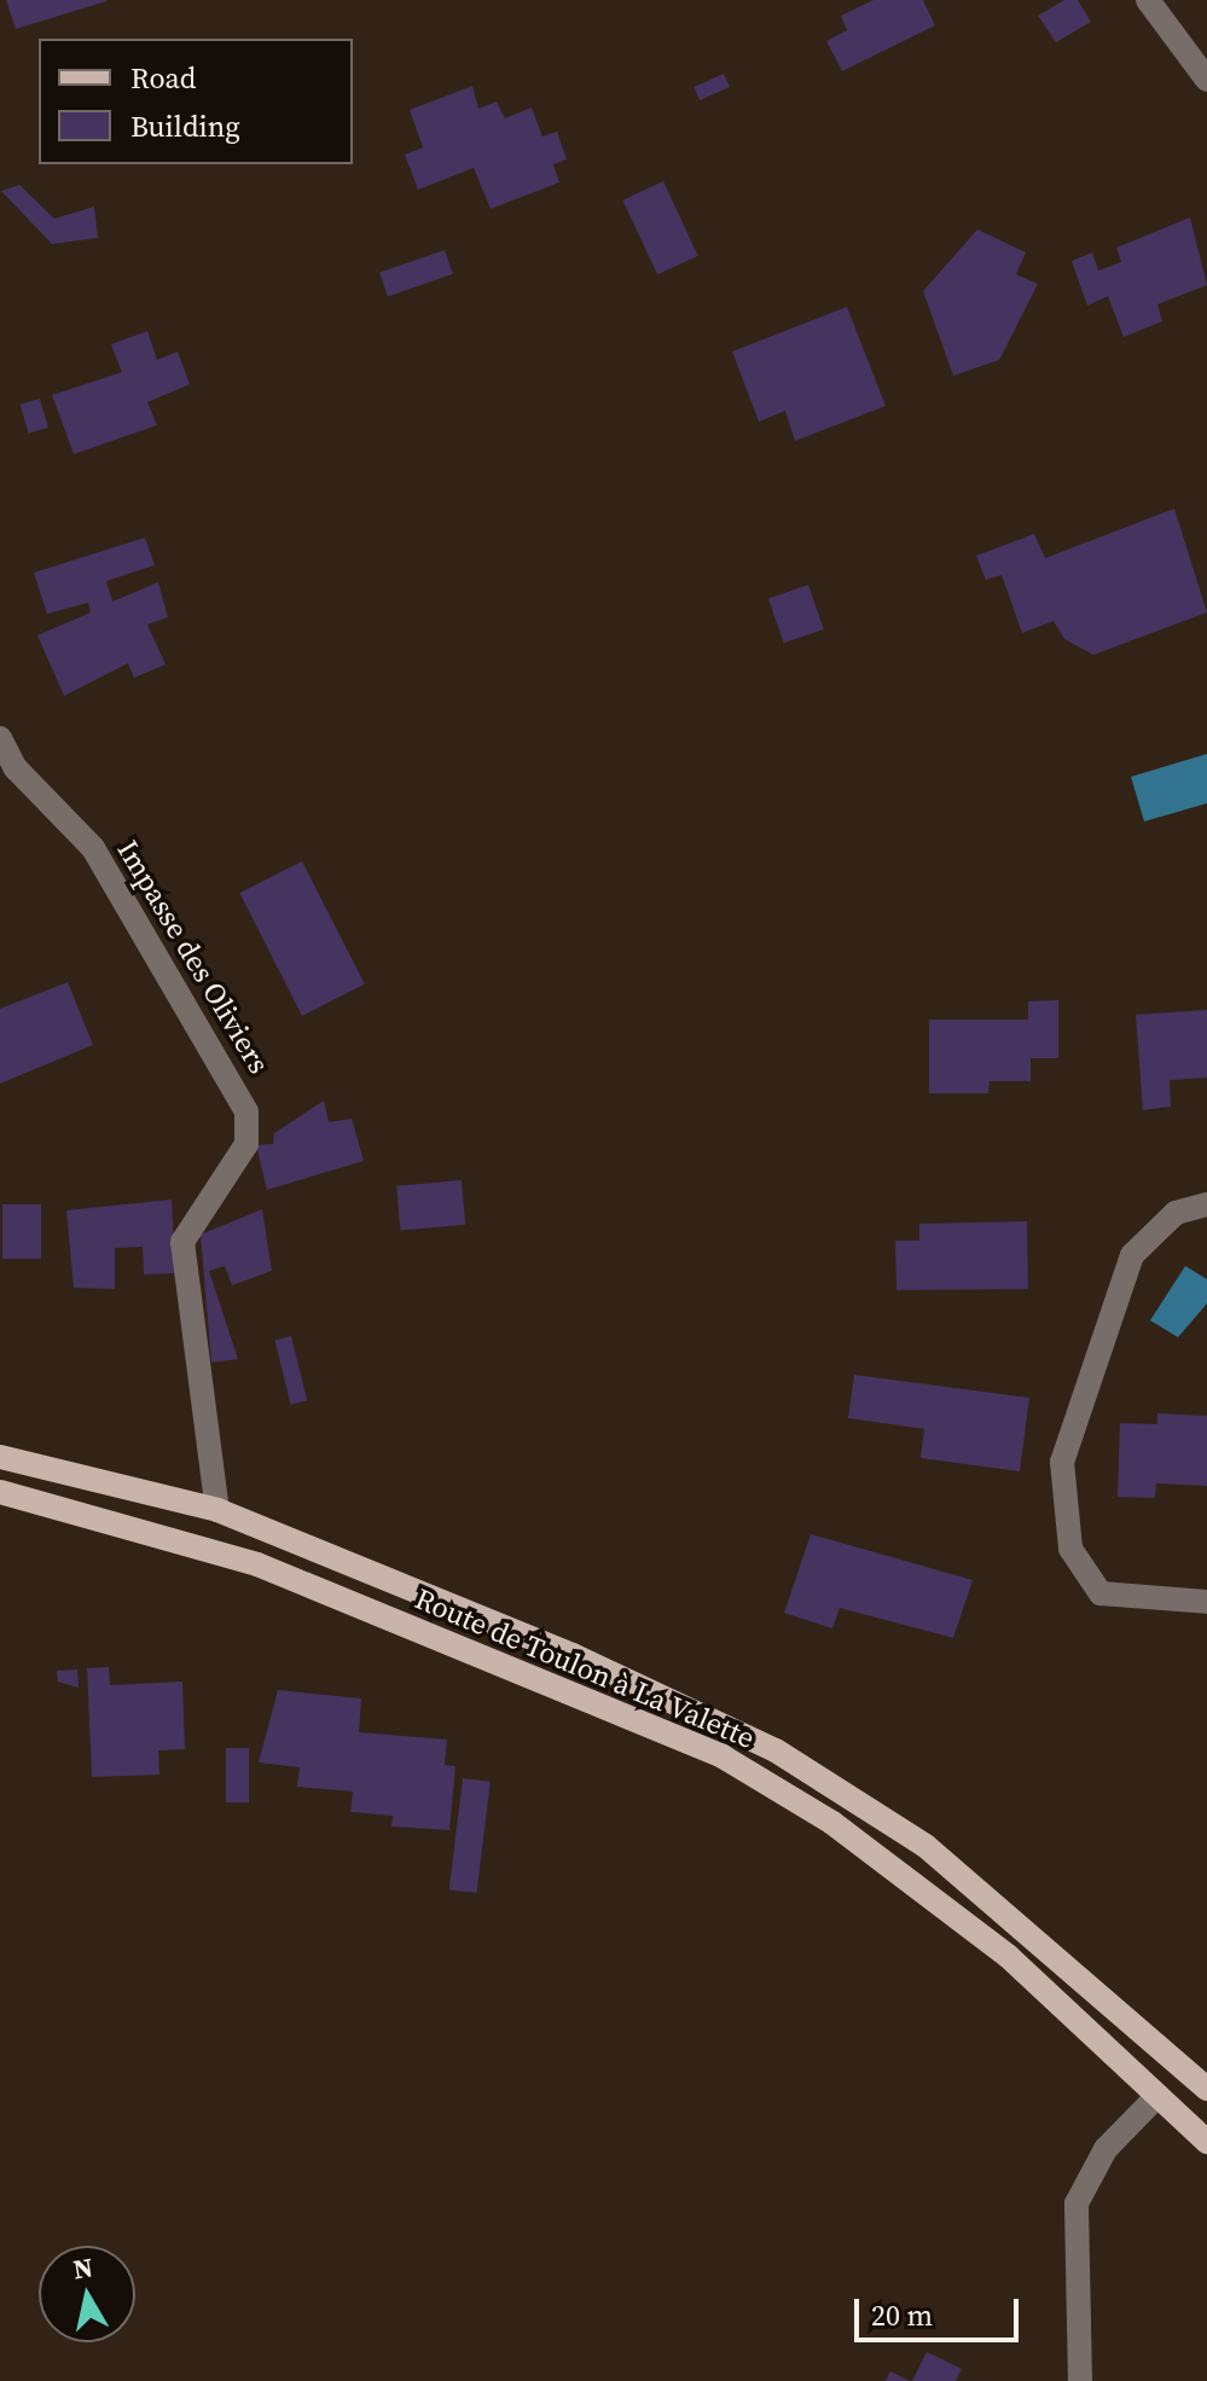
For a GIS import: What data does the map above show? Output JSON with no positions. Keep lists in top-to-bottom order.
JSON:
{
  "streets": {
    "main road": ["Route de Toulon à La Valette"],
    "street": ["Impasse des Oliviers"]
  },
  "crossings": [
    ["Impasse des Oliviers", "Route de Toulon à La Valette"]
  ],
  "legend": ["Road", "Building"],
  "scale_bar": "20 m",
  "north": "top"
}
